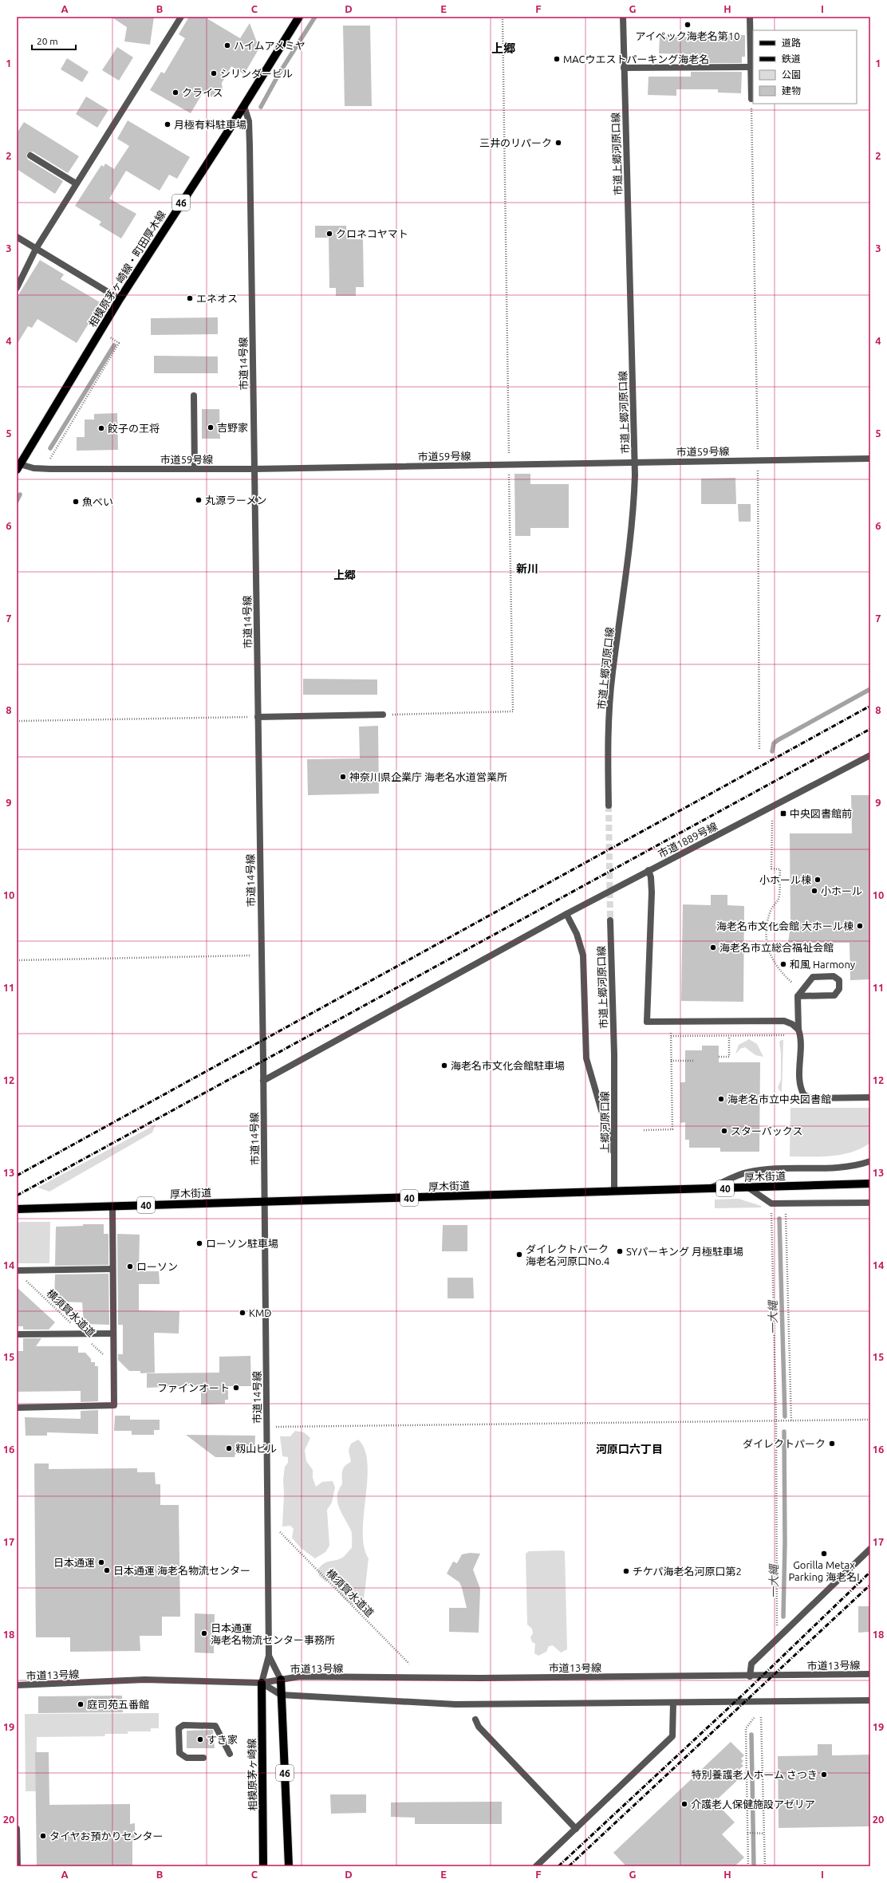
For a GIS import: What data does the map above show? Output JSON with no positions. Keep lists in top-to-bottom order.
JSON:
{
  "streets": {
    "main road": [
      "46",
      "相模原茅ヶ崎線・町田厚木線",
      "厚木街道",
      "40",
      "相模原茅ヶ崎線"
    ],
    "street": [
      "市道上郷河原口線",
      "市道14号線",
      "市道59号線",
      "市道1889号線",
      "上郷河原口線",
      "市道13号線"
    ],
    "path": ["横須賀水道道"]
  },
  "crossings": [
    ["市道上郷河原口線", "市道59号線"],
    ["市道上郷河原口線", "上郷河原口線"],
    ["46", "市道13号線"],
    ["相模原茅ヶ崎線・町田厚木線", "市道14号線"],
    ["相模原茅ヶ崎線・町田厚木線", "市道59号線"],
    ["市道14号線", "市道59号線"],
    ["市道14号線", "市道1889号線"],
    ["市道14号線", "厚木街道"],
    ["上郷河原口線", "厚木街道"],
    ["市道13号線", "相模原茅ヶ崎線"]
  ],
  "districts": [
    "上郷",
    "新川",
    "上郷",
    "河原口六丁目"
  ],
  "water": ["一大縄"],
  "places": {
    "other": [
      "アイペック海老名第10",
      "ハイムアメミヤ",
      "MACウエストパーキング海老名",
      "シリンダービル",
      "クライス",
      "月極有料駐車場",
      "三井のリパーク",
      "クロネコヤマト",
      "エネオス",
      "吉野家",
      "餃子の王将",
      "丸源ラーメン",
      "魚べい",
      "神奈川県企業庁 海老名水道営業所",
      "小ホール棟",
      "小ホール",
      "海老名市文化会館 大ホール棟",
      "海老名市立総合福祉会館",
      "和風 Harmony",
      "海老名市文化会館駐車場",
      "海老名市立中央図書館",
      "スターバックス",
      "ローソン駐車場",
      "SYパーキング 月極駐車場",
      "ダイレクトパーク 海老名河原口No.4",
      "ローソン",
      "KMD",
      "ファインオート",
      "ダイレクトパーク",
      "籾山ビル",
      "Gorilla Metax Parking 海老名I",
      "日本通運",
      "日本通運 海老名物流センター",
      "チケパ海老名河原口第2",
      "日本通運 海老名物流センター事務所",
      "庭司苑五番館",
      "すき家",
      "特別養護老人ホーム さつき",
      "介護老人保健施設アゼリア",
      "タイヤお預かりセンター"
    ],
    "transit": ["中央図書館前"]
  },
  "legend": [
    "道路",
    "鉄道",
    "公園",
    "建物"
  ],
  "scale_bar": "20 m",
  "grid": {
    "columns": [
      "A",
      "B",
      "C",
      "D",
      "E",
      "F",
      "G",
      "H",
      "I"
    ],
    "rows": [
      "1",
      "2",
      "3",
      "4",
      "5",
      "6",
      "7",
      "8",
      "9",
      "10",
      "11",
      "12",
      "13",
      "14",
      "15",
      "16",
      "17",
      "18",
      "19",
      "20"
    ]
  }
}
